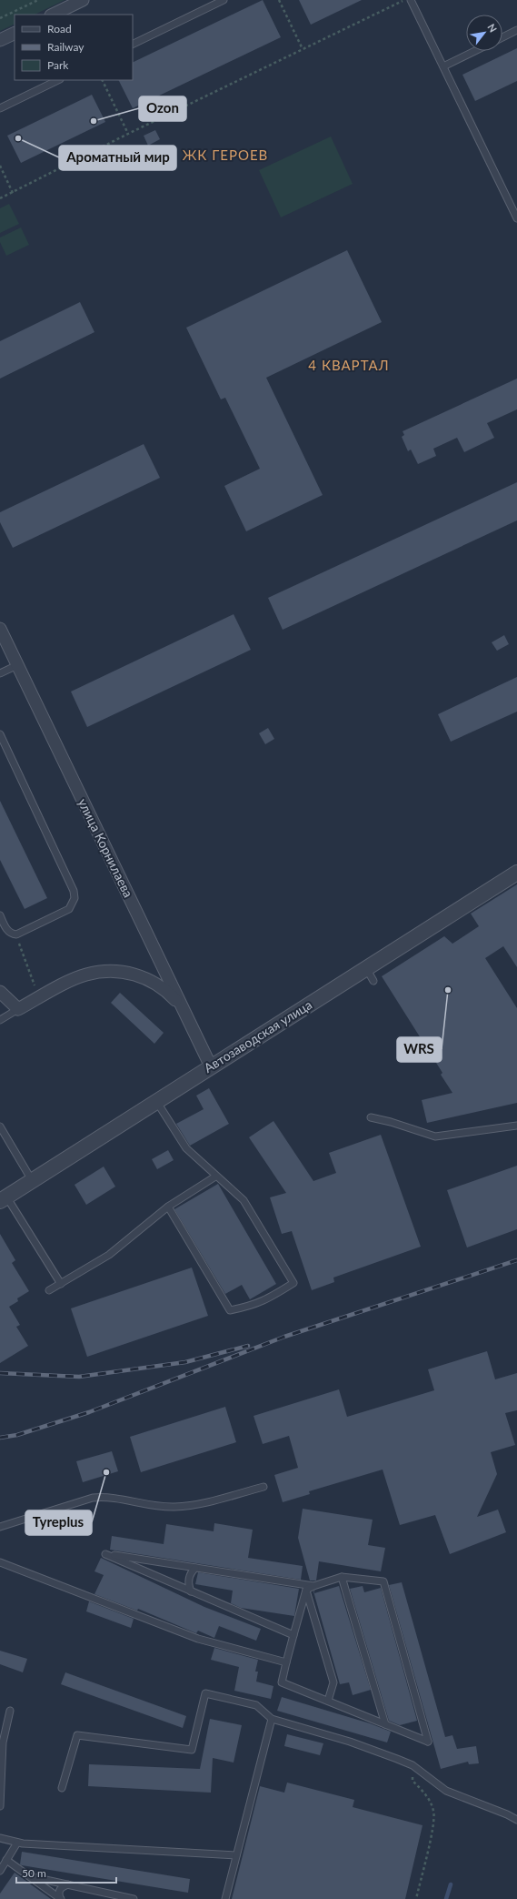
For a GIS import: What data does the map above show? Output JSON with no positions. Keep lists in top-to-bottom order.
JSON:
{
  "streets": {
    "street": ["улица Корнилаева", "Автозаводская улица"]
  },
  "crossings": [
    ["улица Корнилаева", "Автозаводская улица"]
  ],
  "districts": ["ЖК ГЕРОЕВ", "4 КВАРТАЛ"],
  "places": [
    "Ozon",
    "Ароматный мир",
    "WRS",
    "Tyreplus"
  ],
  "legend": ["Road", "Railway", "Park"],
  "scale_bar": "50 m",
  "north": "top right"
}
